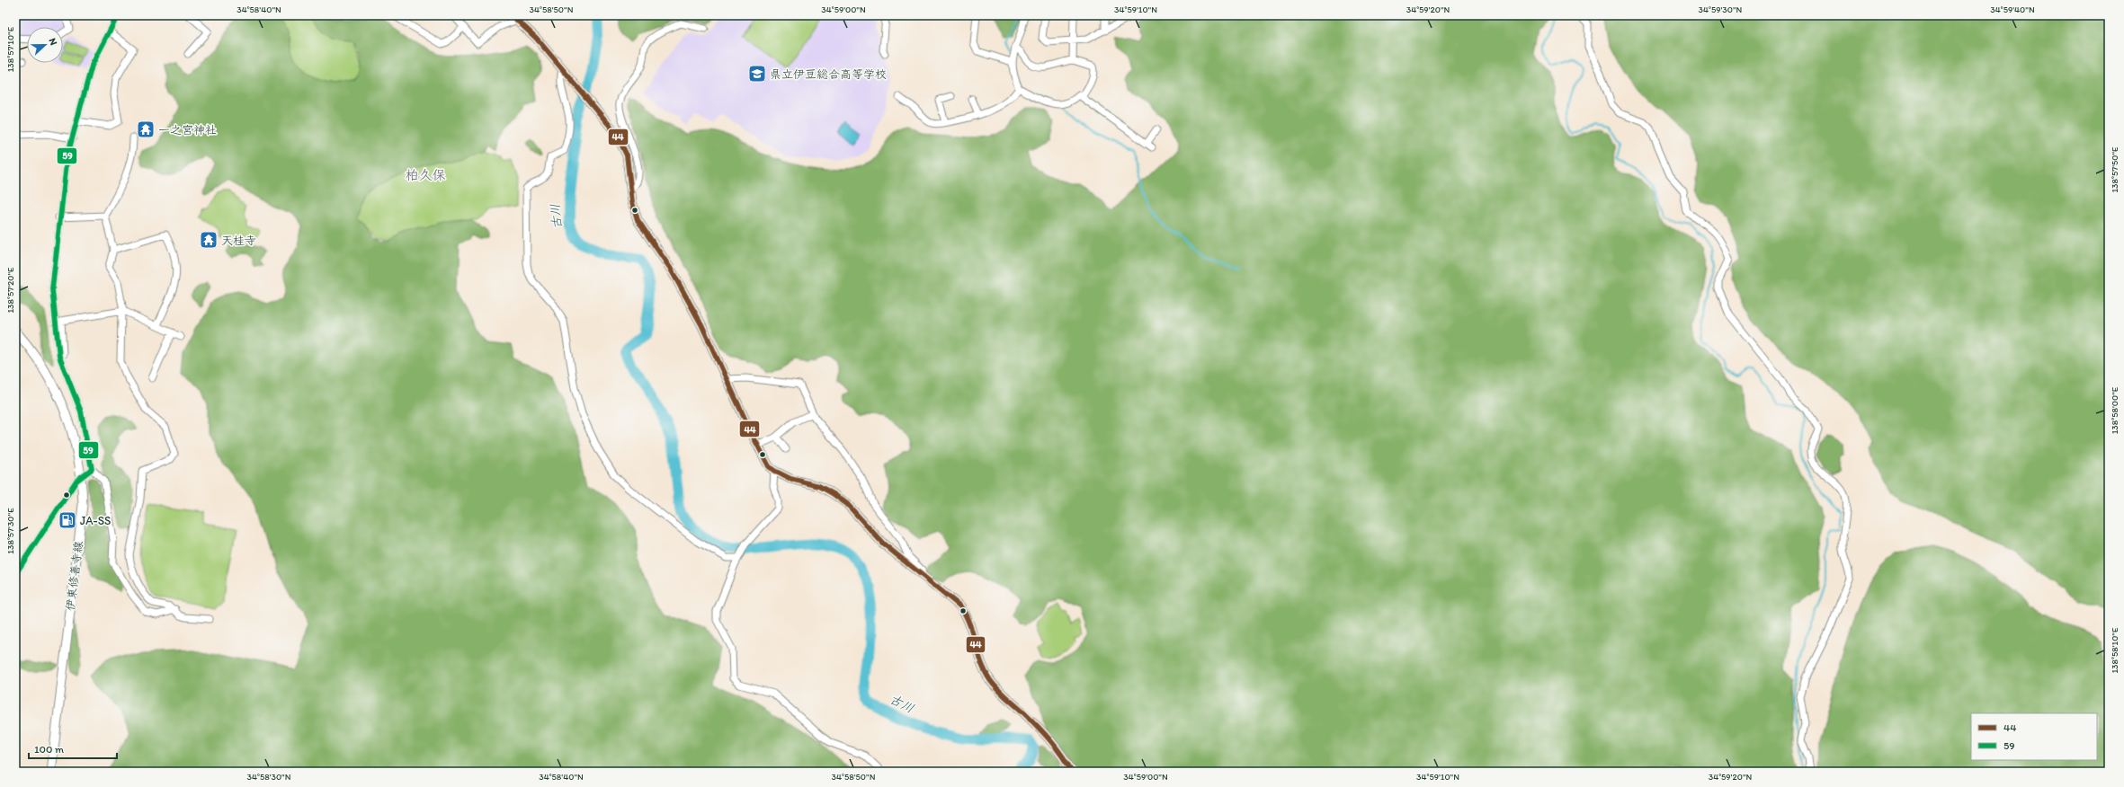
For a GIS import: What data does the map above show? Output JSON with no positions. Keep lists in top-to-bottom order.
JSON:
{
  "streets": {
    "main road": ["伊東修善寺線"]
  },
  "districts": ["柏久保"],
  "water": ["古川"],
  "places": {
    "school or university": ["県立伊豆総合高等学校"],
    "temple": ["一之宮神社", "天桂寺"],
    "fuel station": ["JA-SS"]
  },
  "lines": ["transit line 44", "transit line 59"],
  "legend": ["44", "59"],
  "scale_bar": "100 m",
  "north": "right",
  "coordinates": [
    "34°58'40\"N",
    "34°58'50\"N",
    "34°59'00\"N",
    "34°59'10\"N",
    "34°59'20\"N",
    "34°59'30\"N",
    "34°59'40\"N",
    "138°57'10\"E",
    "138°57'50\"E",
    "138°57'20\"E",
    "138°58'00\"E",
    "138°57'30\"E",
    "138°58'10\"E",
    "34°58'30\"N"
  ]
}
